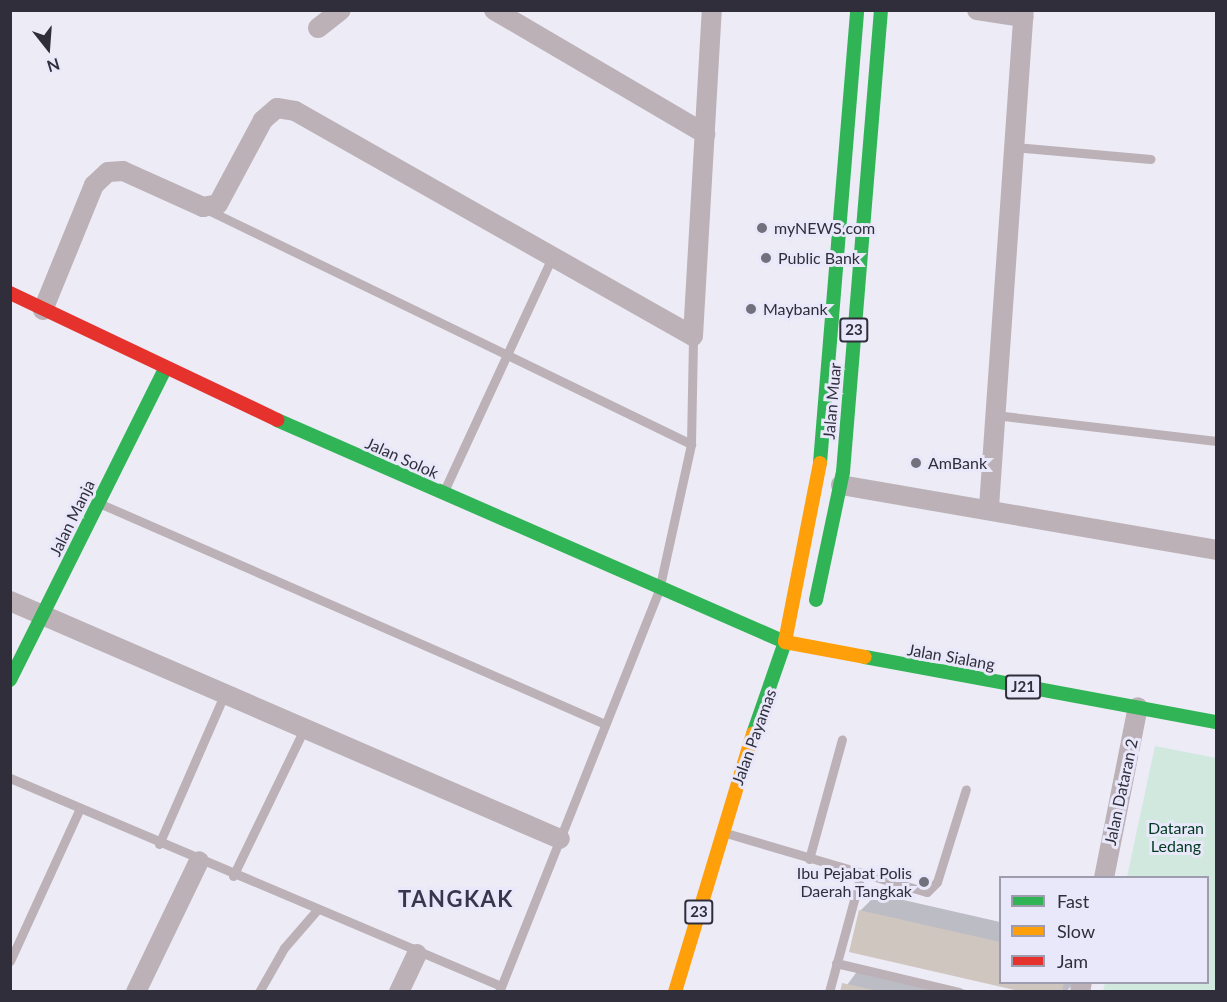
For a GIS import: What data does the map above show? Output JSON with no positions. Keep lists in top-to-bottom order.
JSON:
{
  "streets": {
    "main road": [
      "23",
      "Jalan Muar",
      "Jalan Solok",
      "Jalan Manja",
      "Jalan Sialang",
      "J21",
      "Jalan Payamas"
    ],
    "street": ["Jalan Dataran 2"]
  },
  "crossings": [
    ["Jalan Muar", "Jalan Solok"],
    ["Jalan Muar", "Jalan Sialang"],
    ["Jalan Muar", "Jalan Payamas"],
    ["Jalan Solok", "Jalan Manja"],
    ["Jalan Solok", "Jalan Sialang"],
    ["Jalan Solok", "Jalan Payamas"],
    ["Jalan Sialang", "Jalan Payamas"],
    ["Jalan Sialang", "Jalan Dataran 2"]
  ],
  "districts": ["TANGKAK"],
  "parks": ["Dataran Ledang"],
  "places": [
    "myNEWS.com",
    "Public Bank",
    "Maybank",
    "AmBank",
    "Ibu Pejabat Polis Daerah Tangkak"
  ],
  "legend": ["Fast", "Slow", "Jam"],
  "north": "bottom"
}
